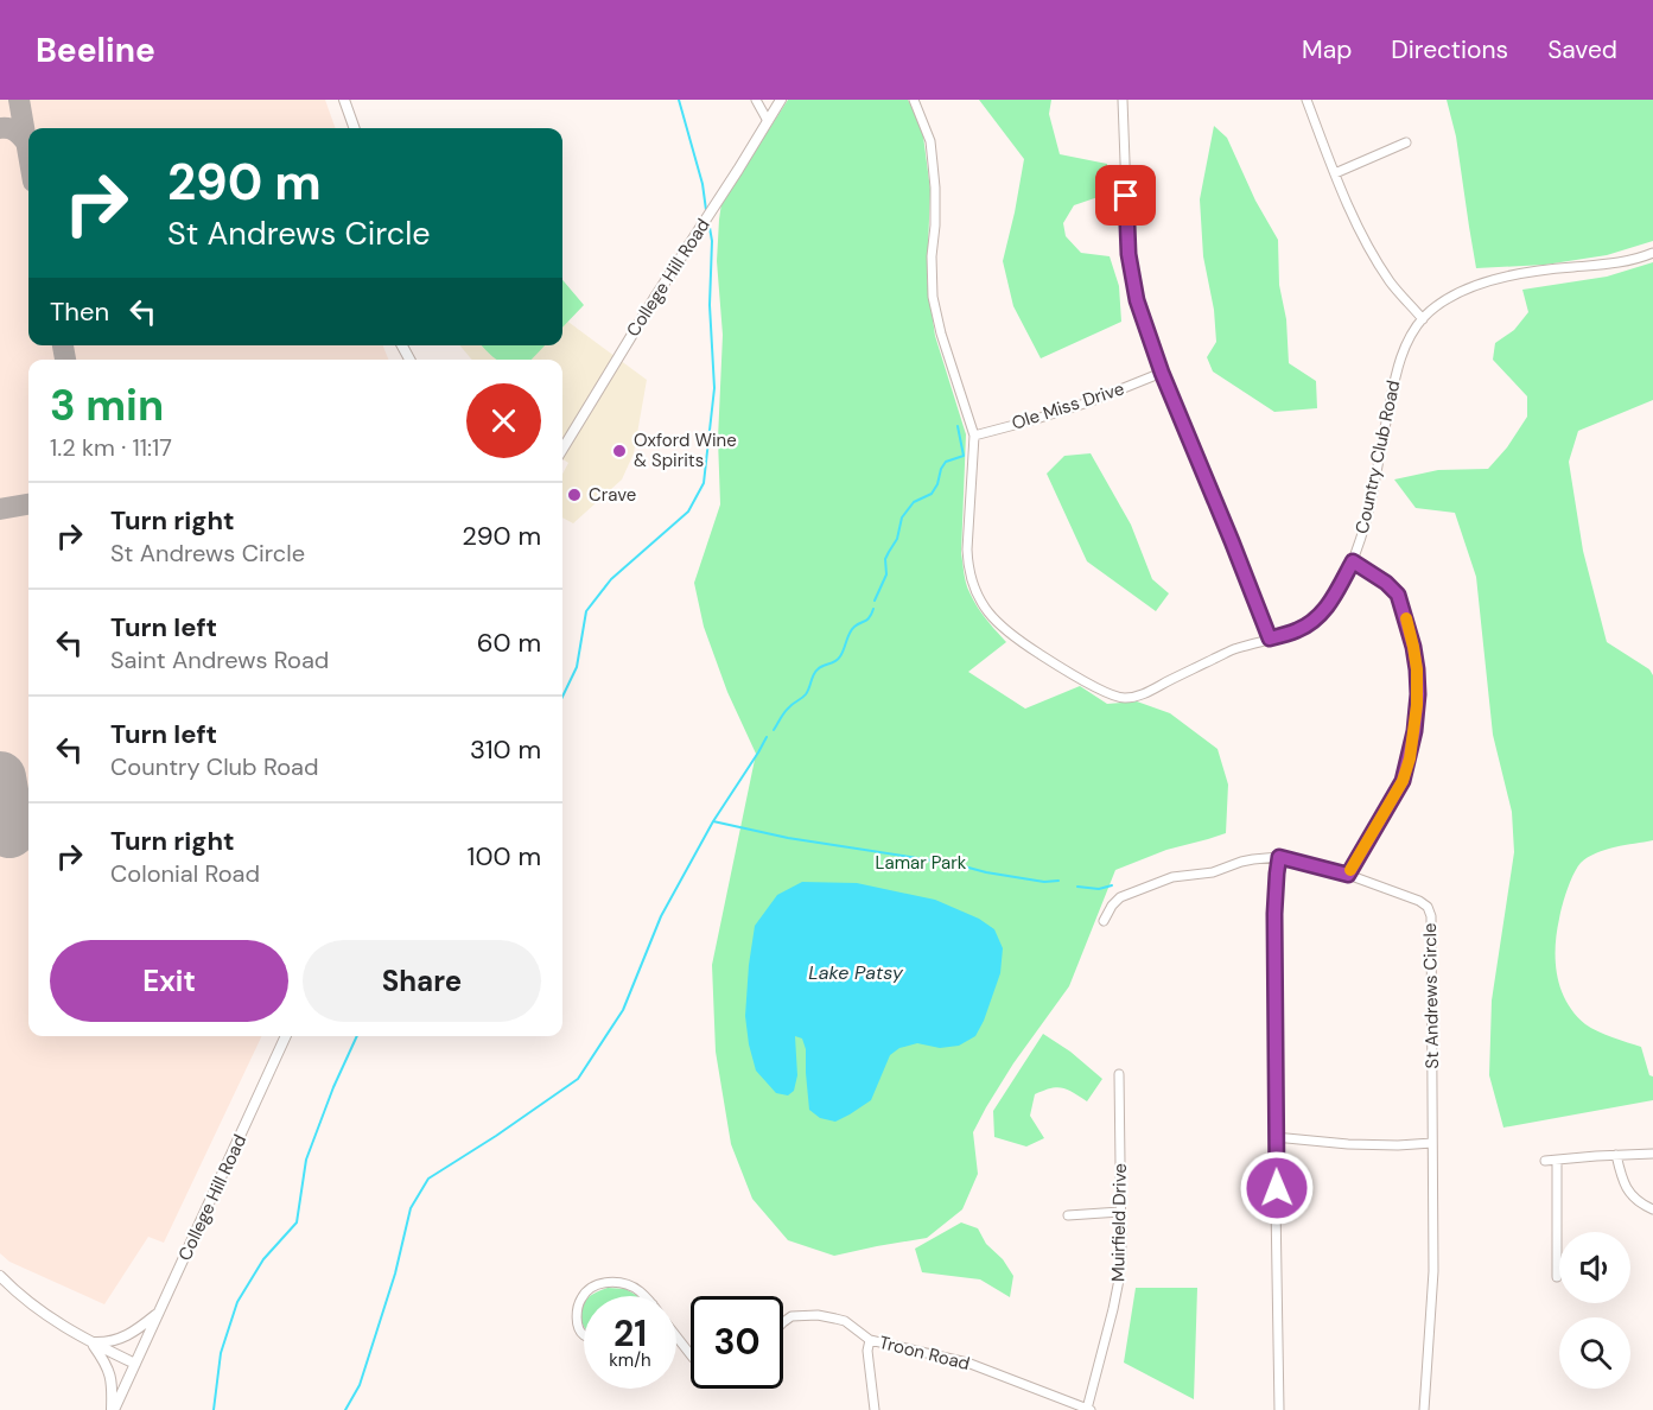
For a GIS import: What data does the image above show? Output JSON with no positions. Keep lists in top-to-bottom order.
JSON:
{
  "streets": {
    "street": [
      "College Hill Road",
      "Ole Miss Drive",
      "Country Club Road",
      "St Andrews Circle",
      "Muirfield Drive",
      "Troon Road"
    ]
  },
  "crossings": [
    ["Ole Miss Drive", "Country Club Road"],
    ["Muirfield Drive", "Troon Road"]
  ],
  "water": ["Lake Patsy"],
  "parks": ["Lamar Park"],
  "places": ["Oxford Wine & Spirits", "Crave"],
  "page": {
    "header": "Beeline",
    "nav": ["Map", "Directions", "Saved"],
    "turn": ["290 m", "St Andrews Circle"],
    "then": "Then",
    "heading": ["3 min", "1.2 km · 11:17"],
    "list": [
      {
        "name": "Turn right",
        "note": "St Andrews Circle",
        "value": "290 m"
      },
      {
        "name": "Turn left",
        "note": "Saint Andrews Road",
        "value": "60 m"
      },
      {
        "name": "Turn left",
        "note": "Country Club Road",
        "value": "310 m"
      },
      {
        "name": "Turn right",
        "note": "Colonial Road",
        "value": "100 m"
      }
    ],
    "buttons": ["Exit", "Share"],
    "speed": "21 km/h",
    "limit": "30"
  }
}
